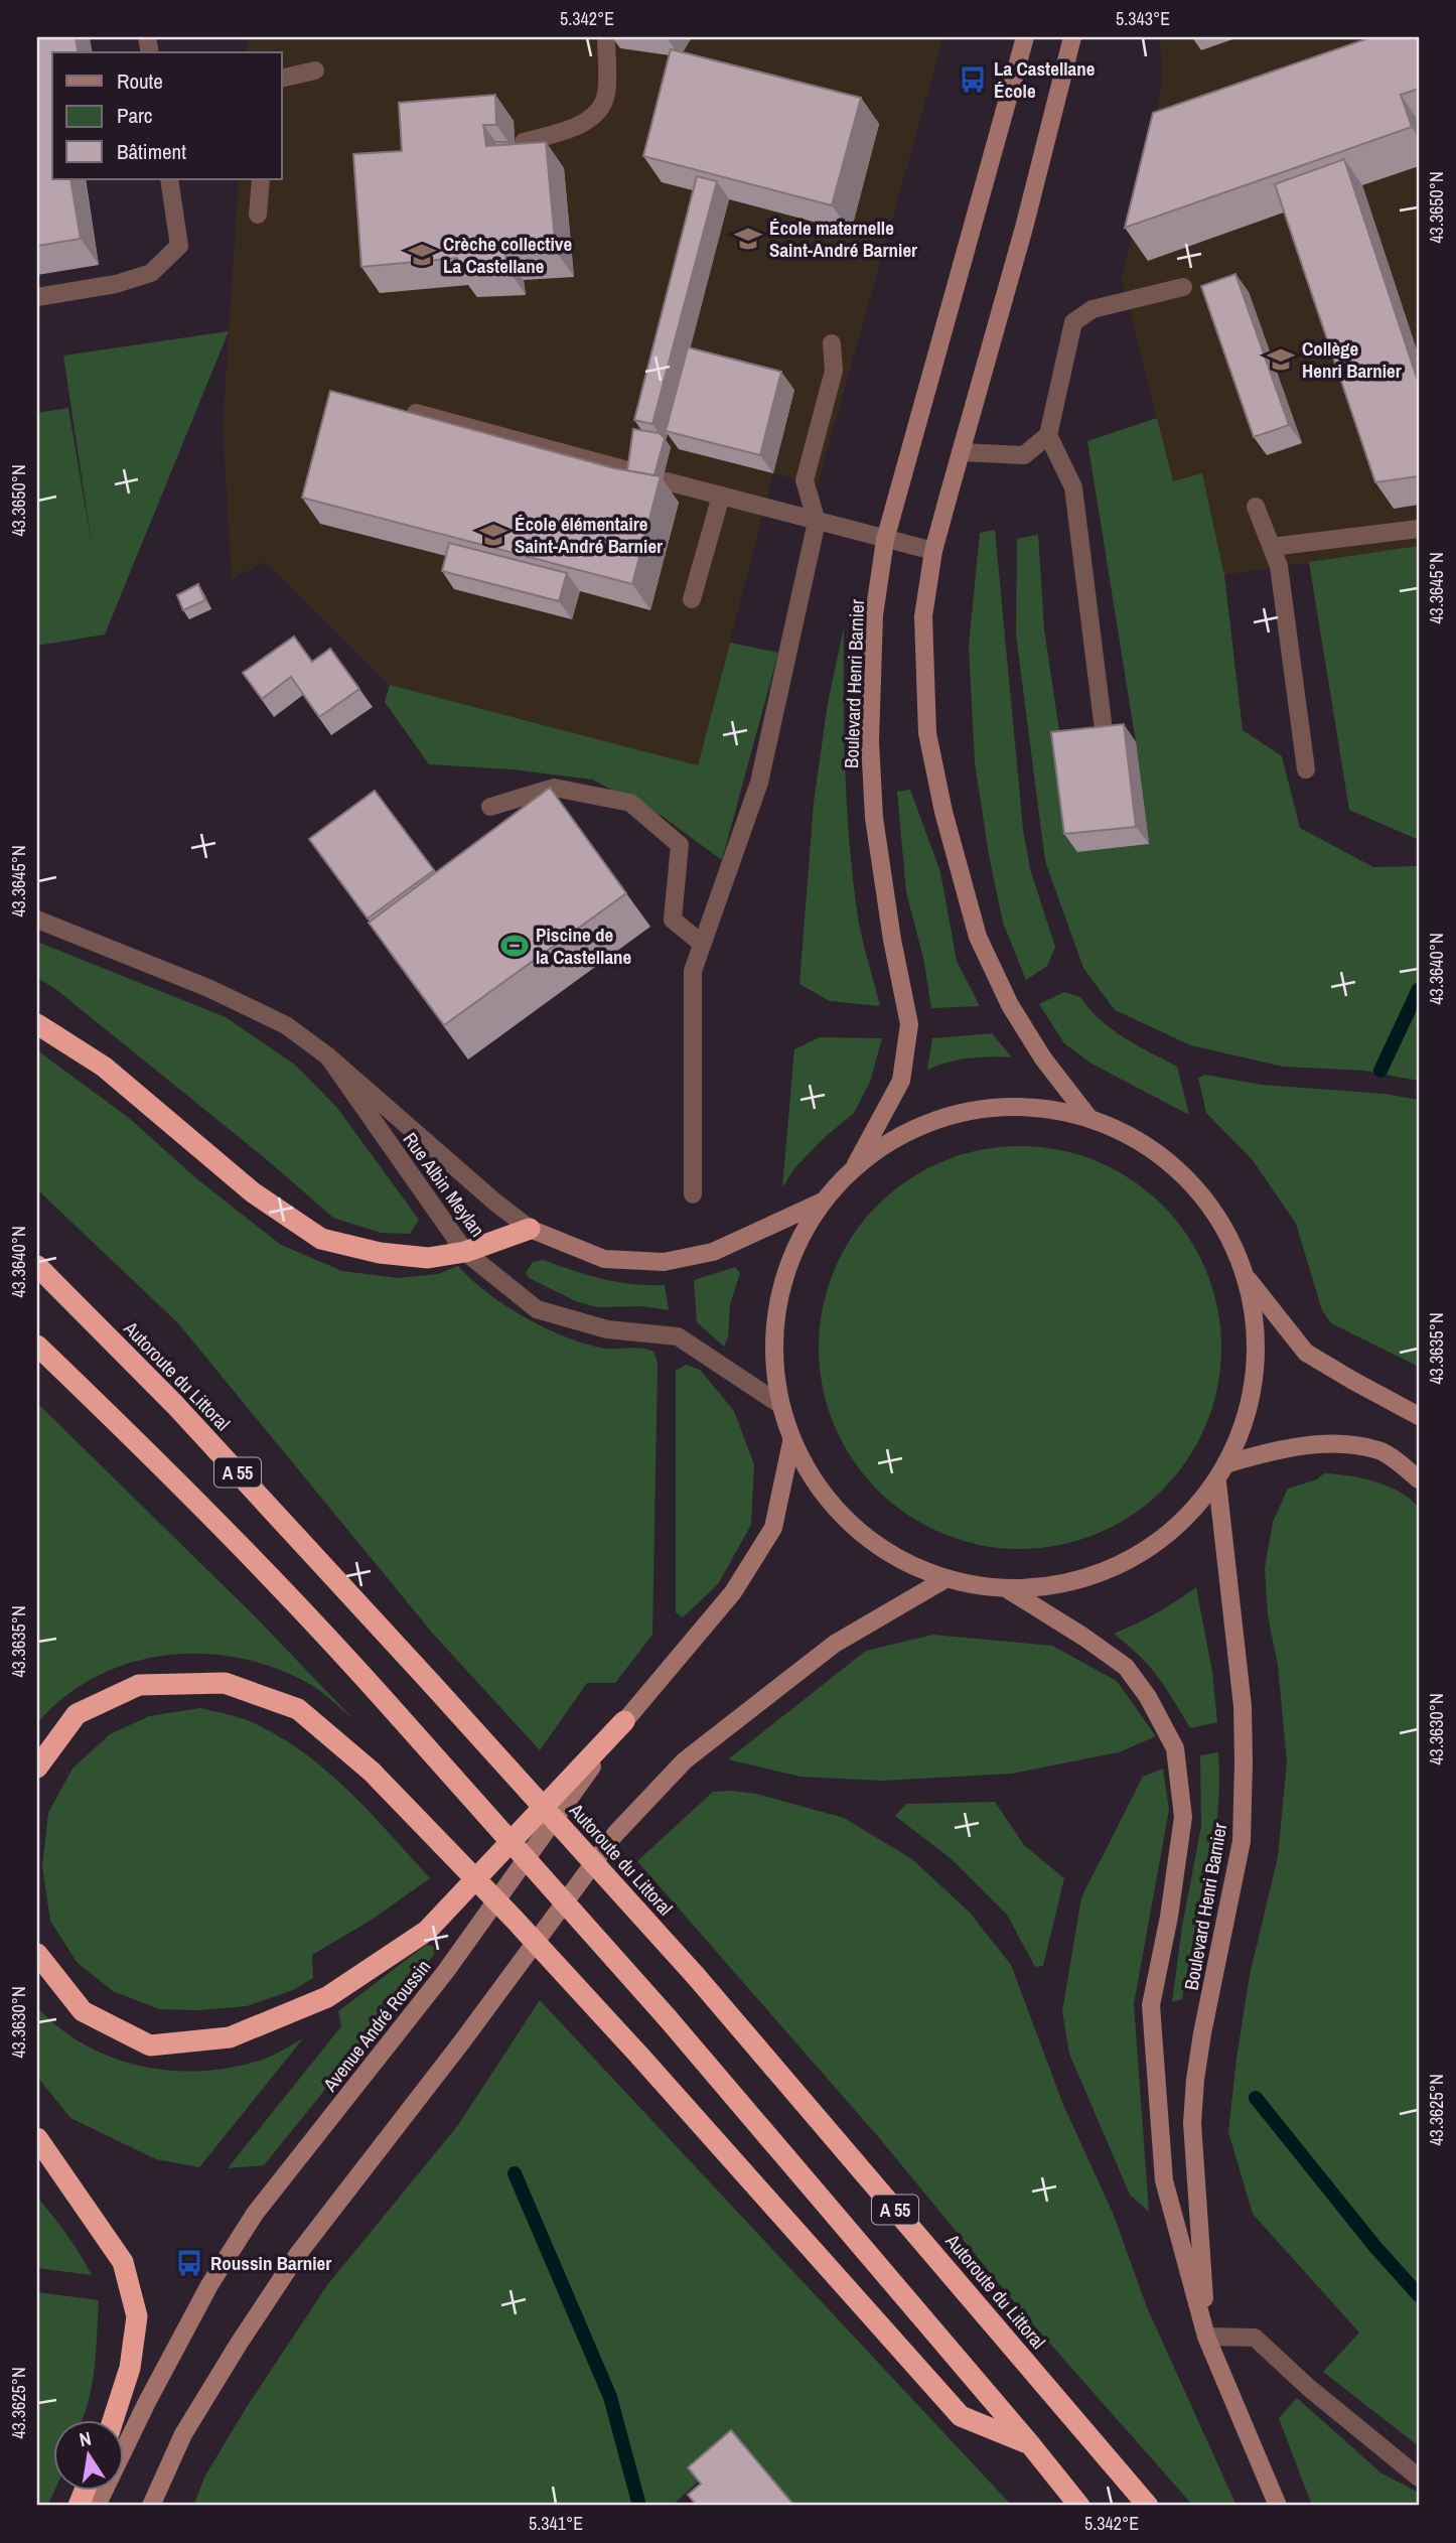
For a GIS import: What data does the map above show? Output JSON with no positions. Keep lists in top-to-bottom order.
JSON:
{
  "streets": {
    "highway": ["Autoroute du Littoral", "A 55"],
    "main road": ["Boulevard Henri Barnier", "Rue Albin Meylan", "Avenue André Roussin"]
  },
  "places": {
    "bus stop": ["La Castellane École", "Roussin Barnier"],
    "school or university": [
      "École maternelle Saint-André Barnier",
      "Crèche collective La Castellane",
      "Collège Henri Barnier",
      "École élémentaire Saint-André Barnier"
    ],
    "sports": ["Piscine de la Castellane"]
  },
  "legend": ["Route", "Parc", "Bâtiment"],
  "north": "top",
  "coordinates": [
    "5.342°E",
    "5.343°E",
    "43.3650°N",
    "43.3645°N",
    "43.3640°N",
    "43.3635°N",
    "43.3630°N",
    "43.3625°N",
    "5.341°E"
  ]
}
